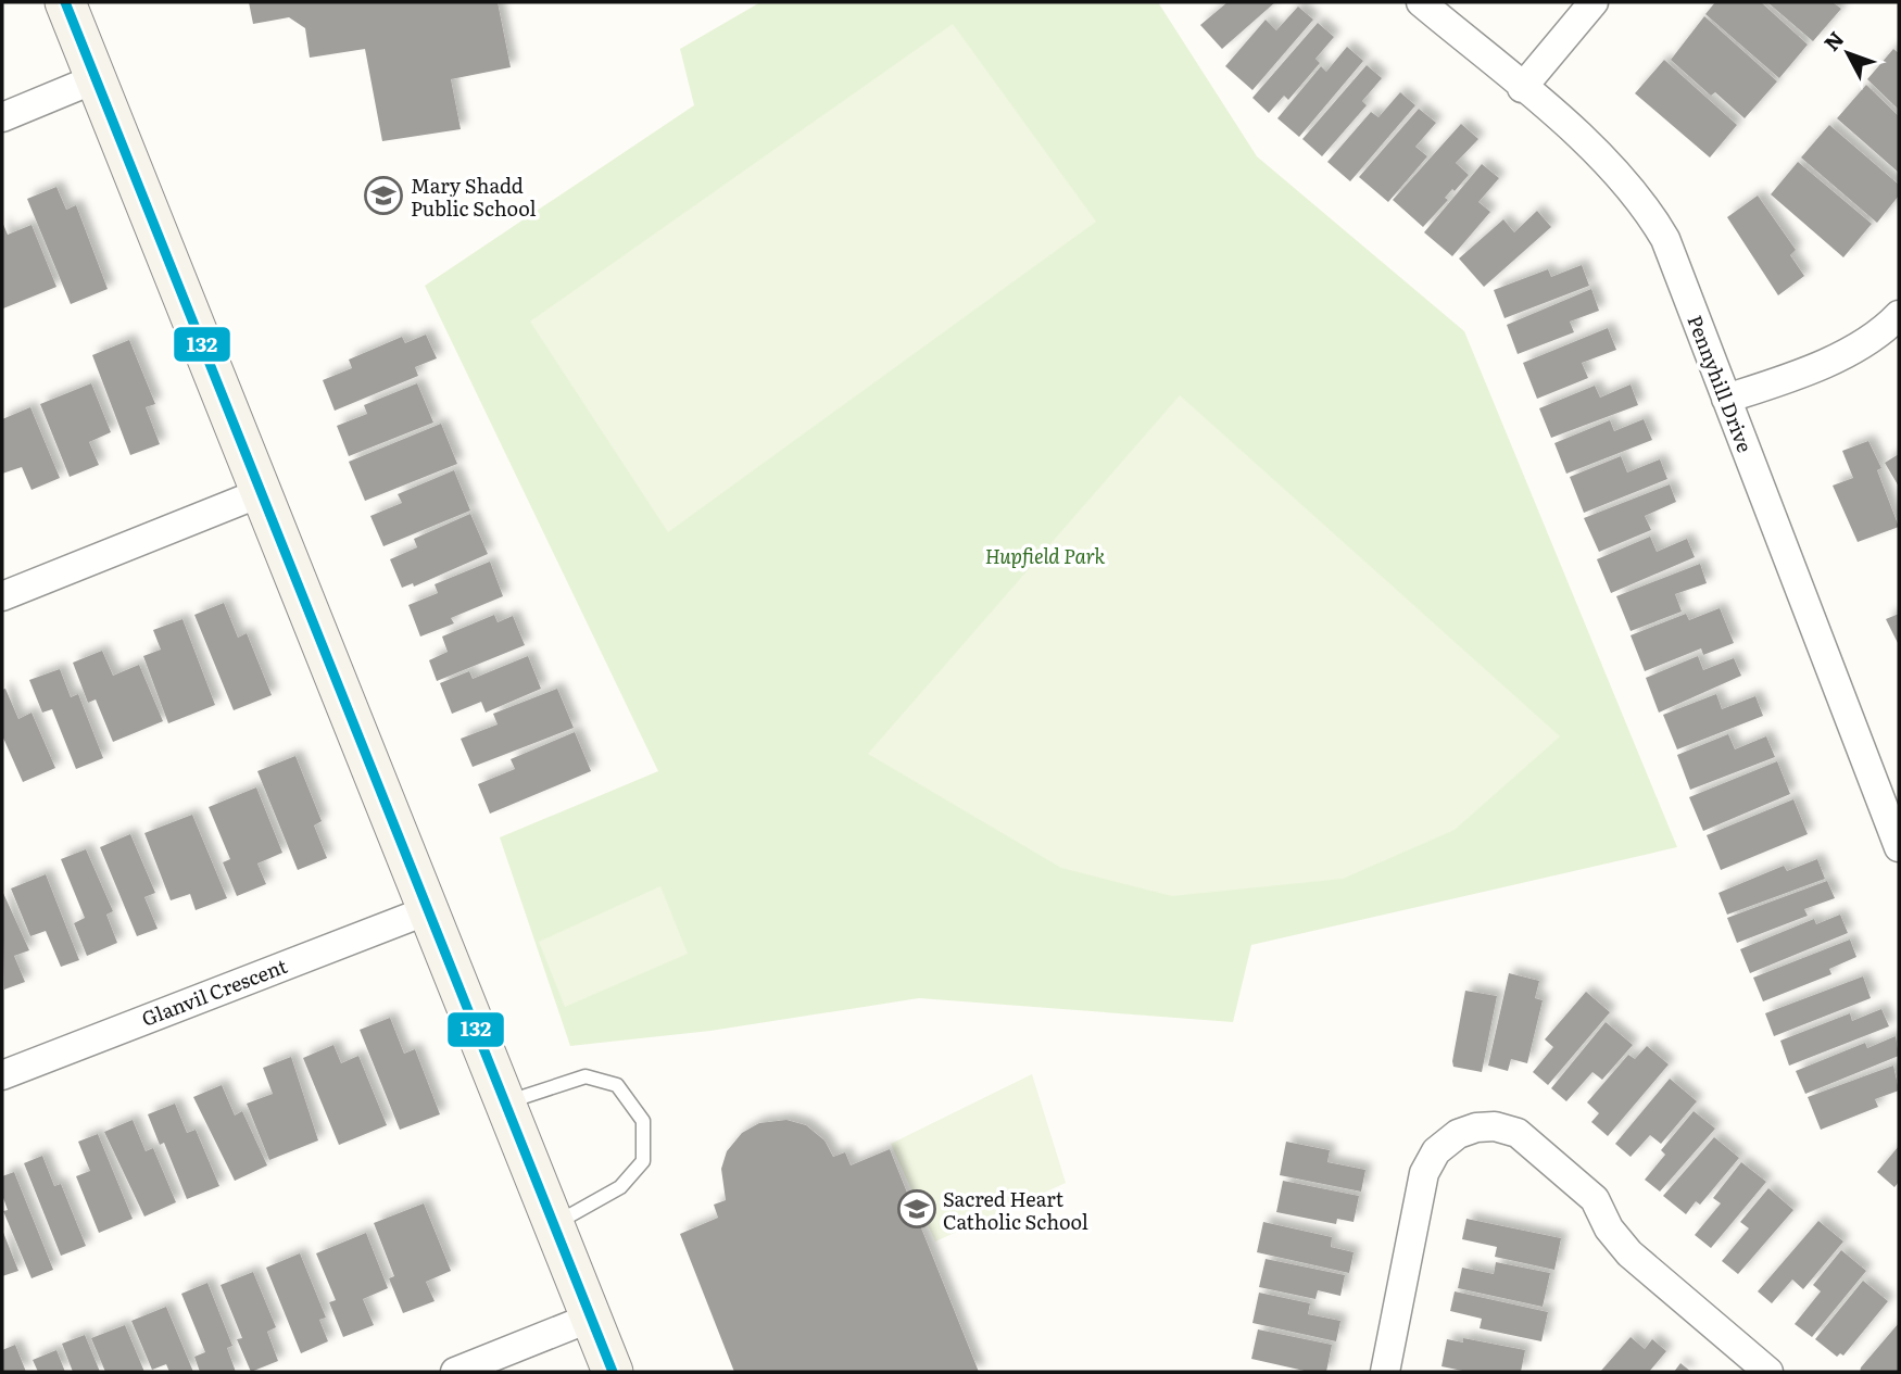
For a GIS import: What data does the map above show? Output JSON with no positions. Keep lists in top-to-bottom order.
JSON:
{
  "streets": {
    "street": ["Pennyhill Drive", "Glanvil Crescent"]
  },
  "parks": ["Hupfield Park"],
  "places": {
    "school or university": ["Mary Shadd Public School", "Sacred Heart Catholic School"]
  },
  "lines": ["transit line 132"],
  "north": "top left"
}
